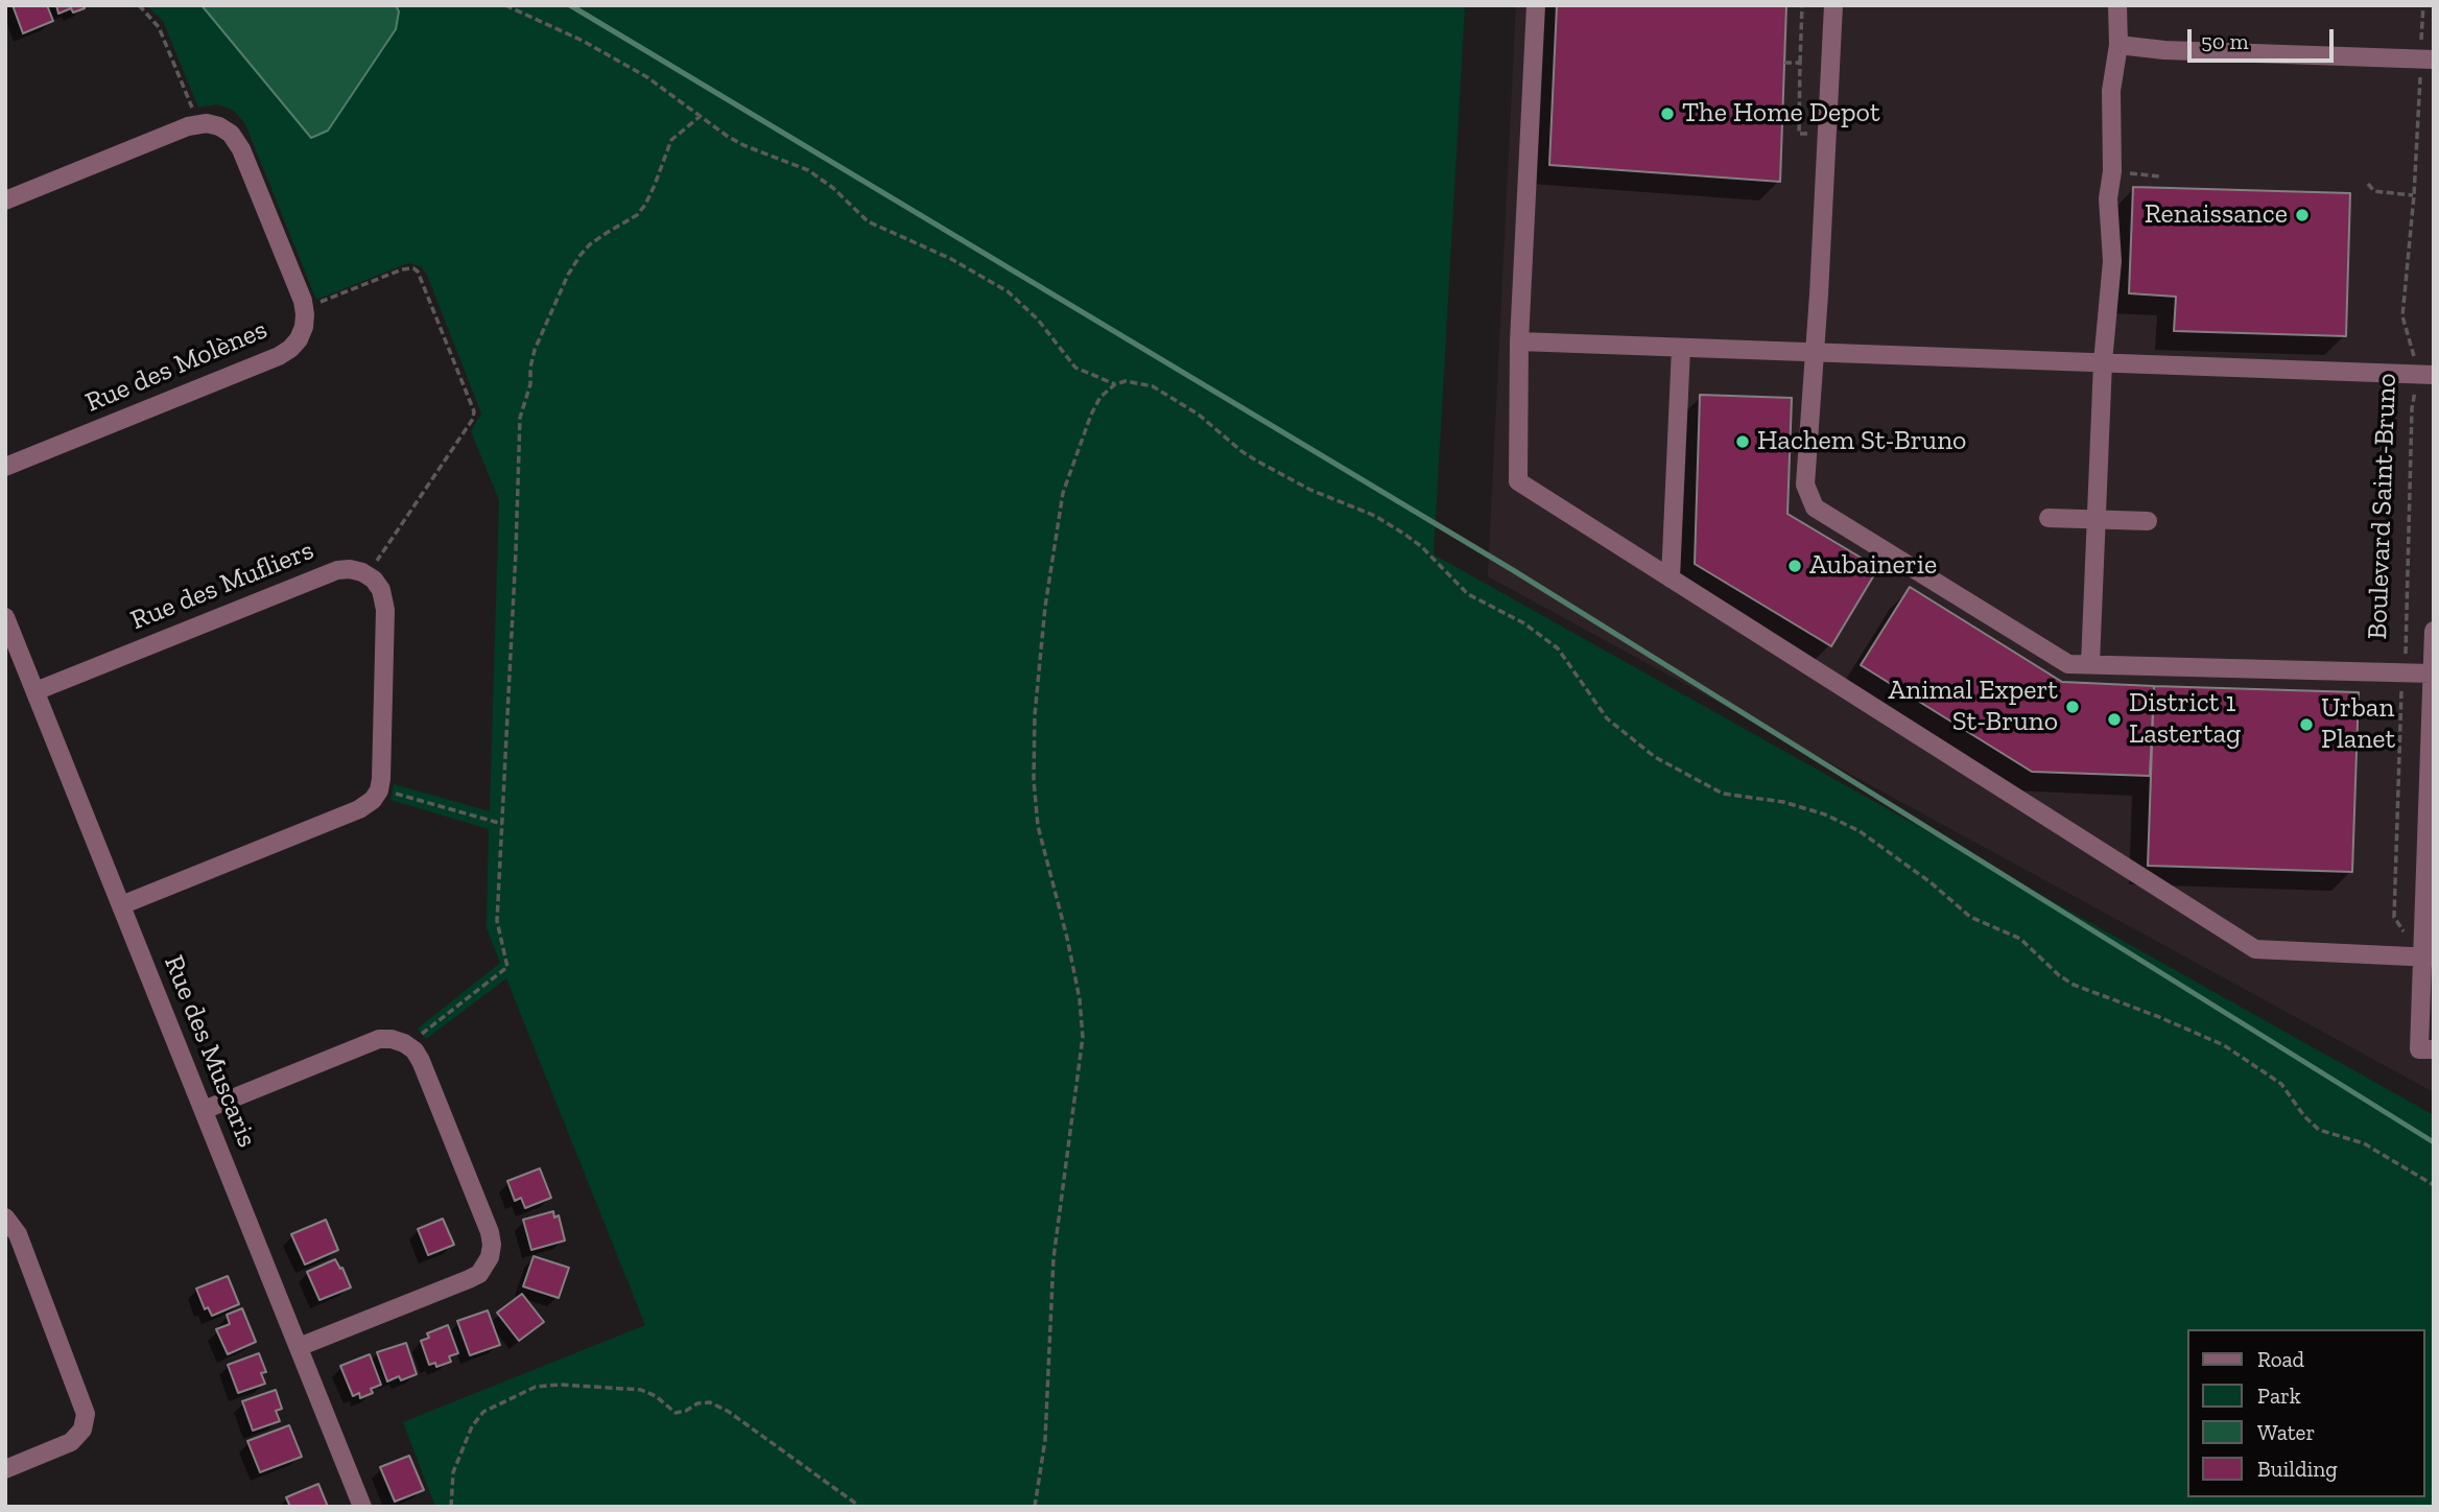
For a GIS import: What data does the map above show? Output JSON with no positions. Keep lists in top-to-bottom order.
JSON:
{
  "streets": {
    "street": [
      "Rue des Molènes",
      "Boulevard Saint-Bruno",
      "Rue des Mufliers",
      "Rue des Muscaris"
    ]
  },
  "crossings": [
    ["Rue des Mufliers", "Rue des Muscaris"]
  ],
  "places": [
    "The Home Depot",
    "Renaissance",
    "Hachem St-Bruno",
    "Aubainerie",
    "Animal Expert St-Bruno",
    "District 1 Lastertag",
    "Urban Planet"
  ],
  "legend": [
    "Road",
    "Park",
    "Water",
    "Building"
  ],
  "scale_bar": "50 m"
}
